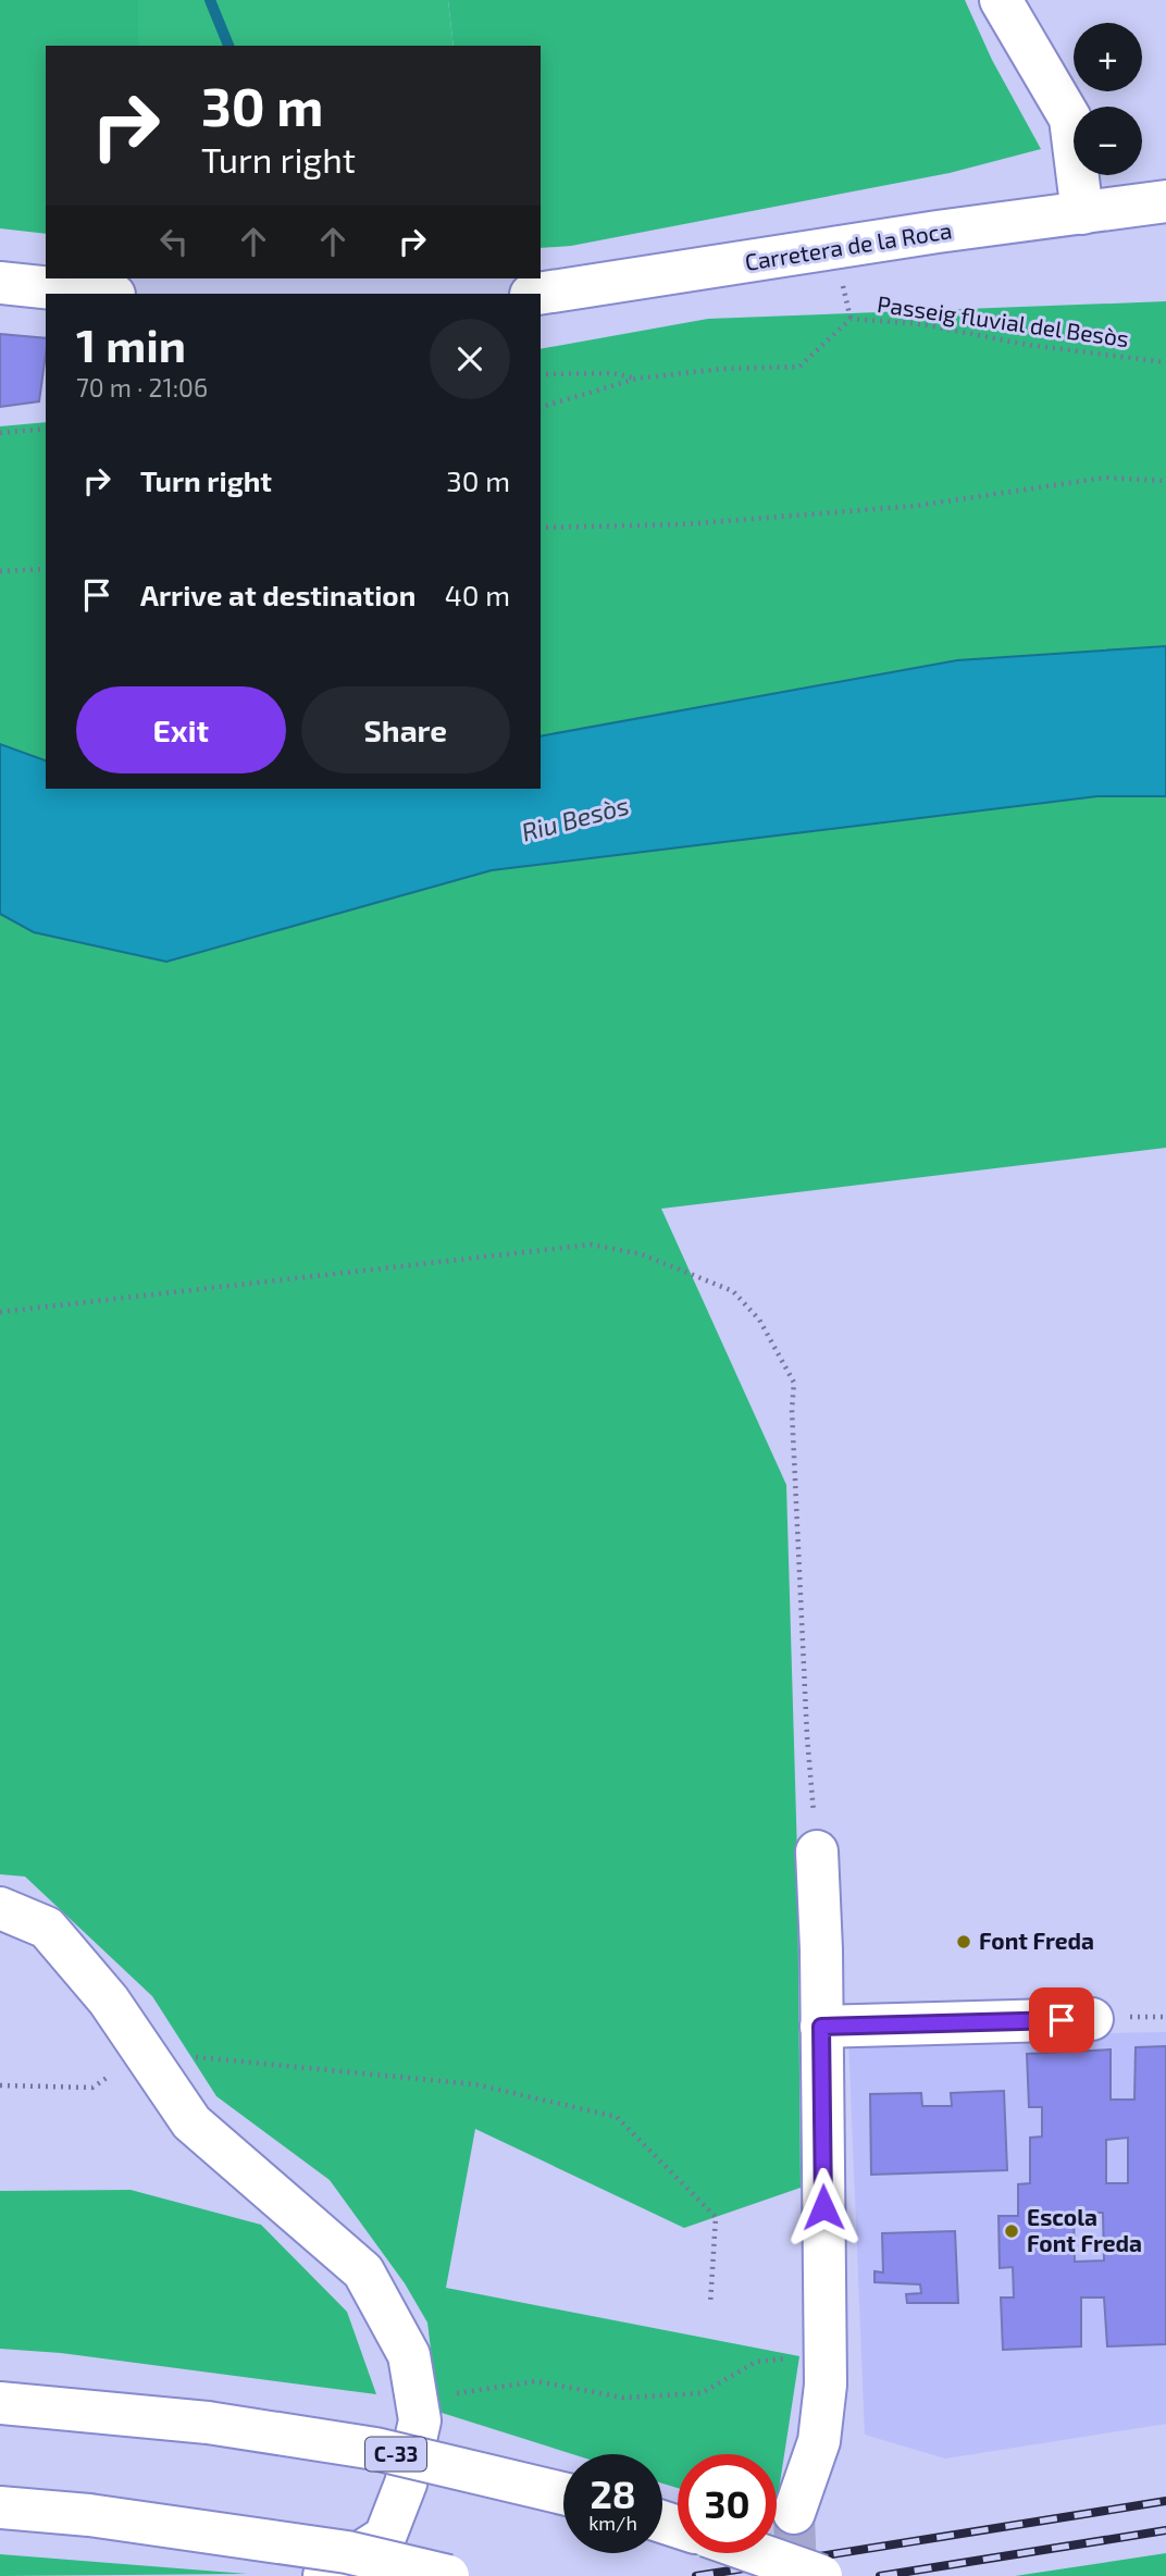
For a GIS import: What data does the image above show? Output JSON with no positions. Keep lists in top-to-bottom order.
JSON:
{
  "streets": {
    "main road": ["Carretera de la Roca", "C-33"],
    "path": ["Passeig fluvial del Besòs"]
  },
  "water": ["Riu Besòs"],
  "places": ["Font Freda", "Escola Font Freda"],
  "page": {
    "map_buttons": ["+", "−"],
    "turn": ["30 m", "Turn right"],
    "heading": ["1 min", "70 m · 21:06"],
    "list": [
      {
        "name": "Turn right",
        "value": "30 m"
      },
      {
        "name": "Arrive at destination",
        "value": "40 m"
      }
    ],
    "buttons": ["Exit", "Share"],
    "speed": "28 km/h",
    "limit": "30"
  }
}
